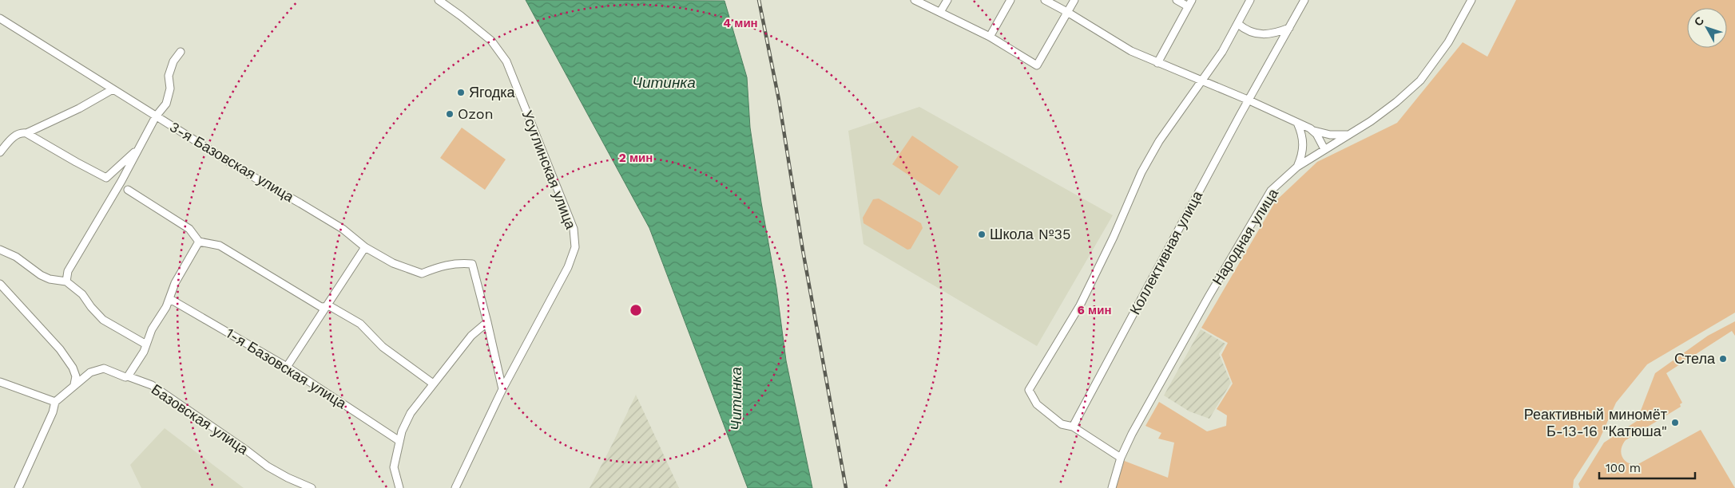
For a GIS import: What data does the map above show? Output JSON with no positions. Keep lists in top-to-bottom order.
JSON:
{
  "streets": {
    "street": [
      "3-я Базовская улица",
      "Усуглинская улица",
      "Народная улица",
      "Коллективная улица",
      "1-я Базовская улица",
      "Базовская улица"
    ]
  },
  "water": ["Читинка"],
  "places": [
    "Ягодка",
    "Ozon",
    "Школа №35",
    "Стела",
    "Реактивный миномёт Б-13-16 \"Катюша\""
  ],
  "scale_bar": "100 m",
  "north": "top left",
  "rings": ["4 мин", "2 мин", "6 мин"]
}
